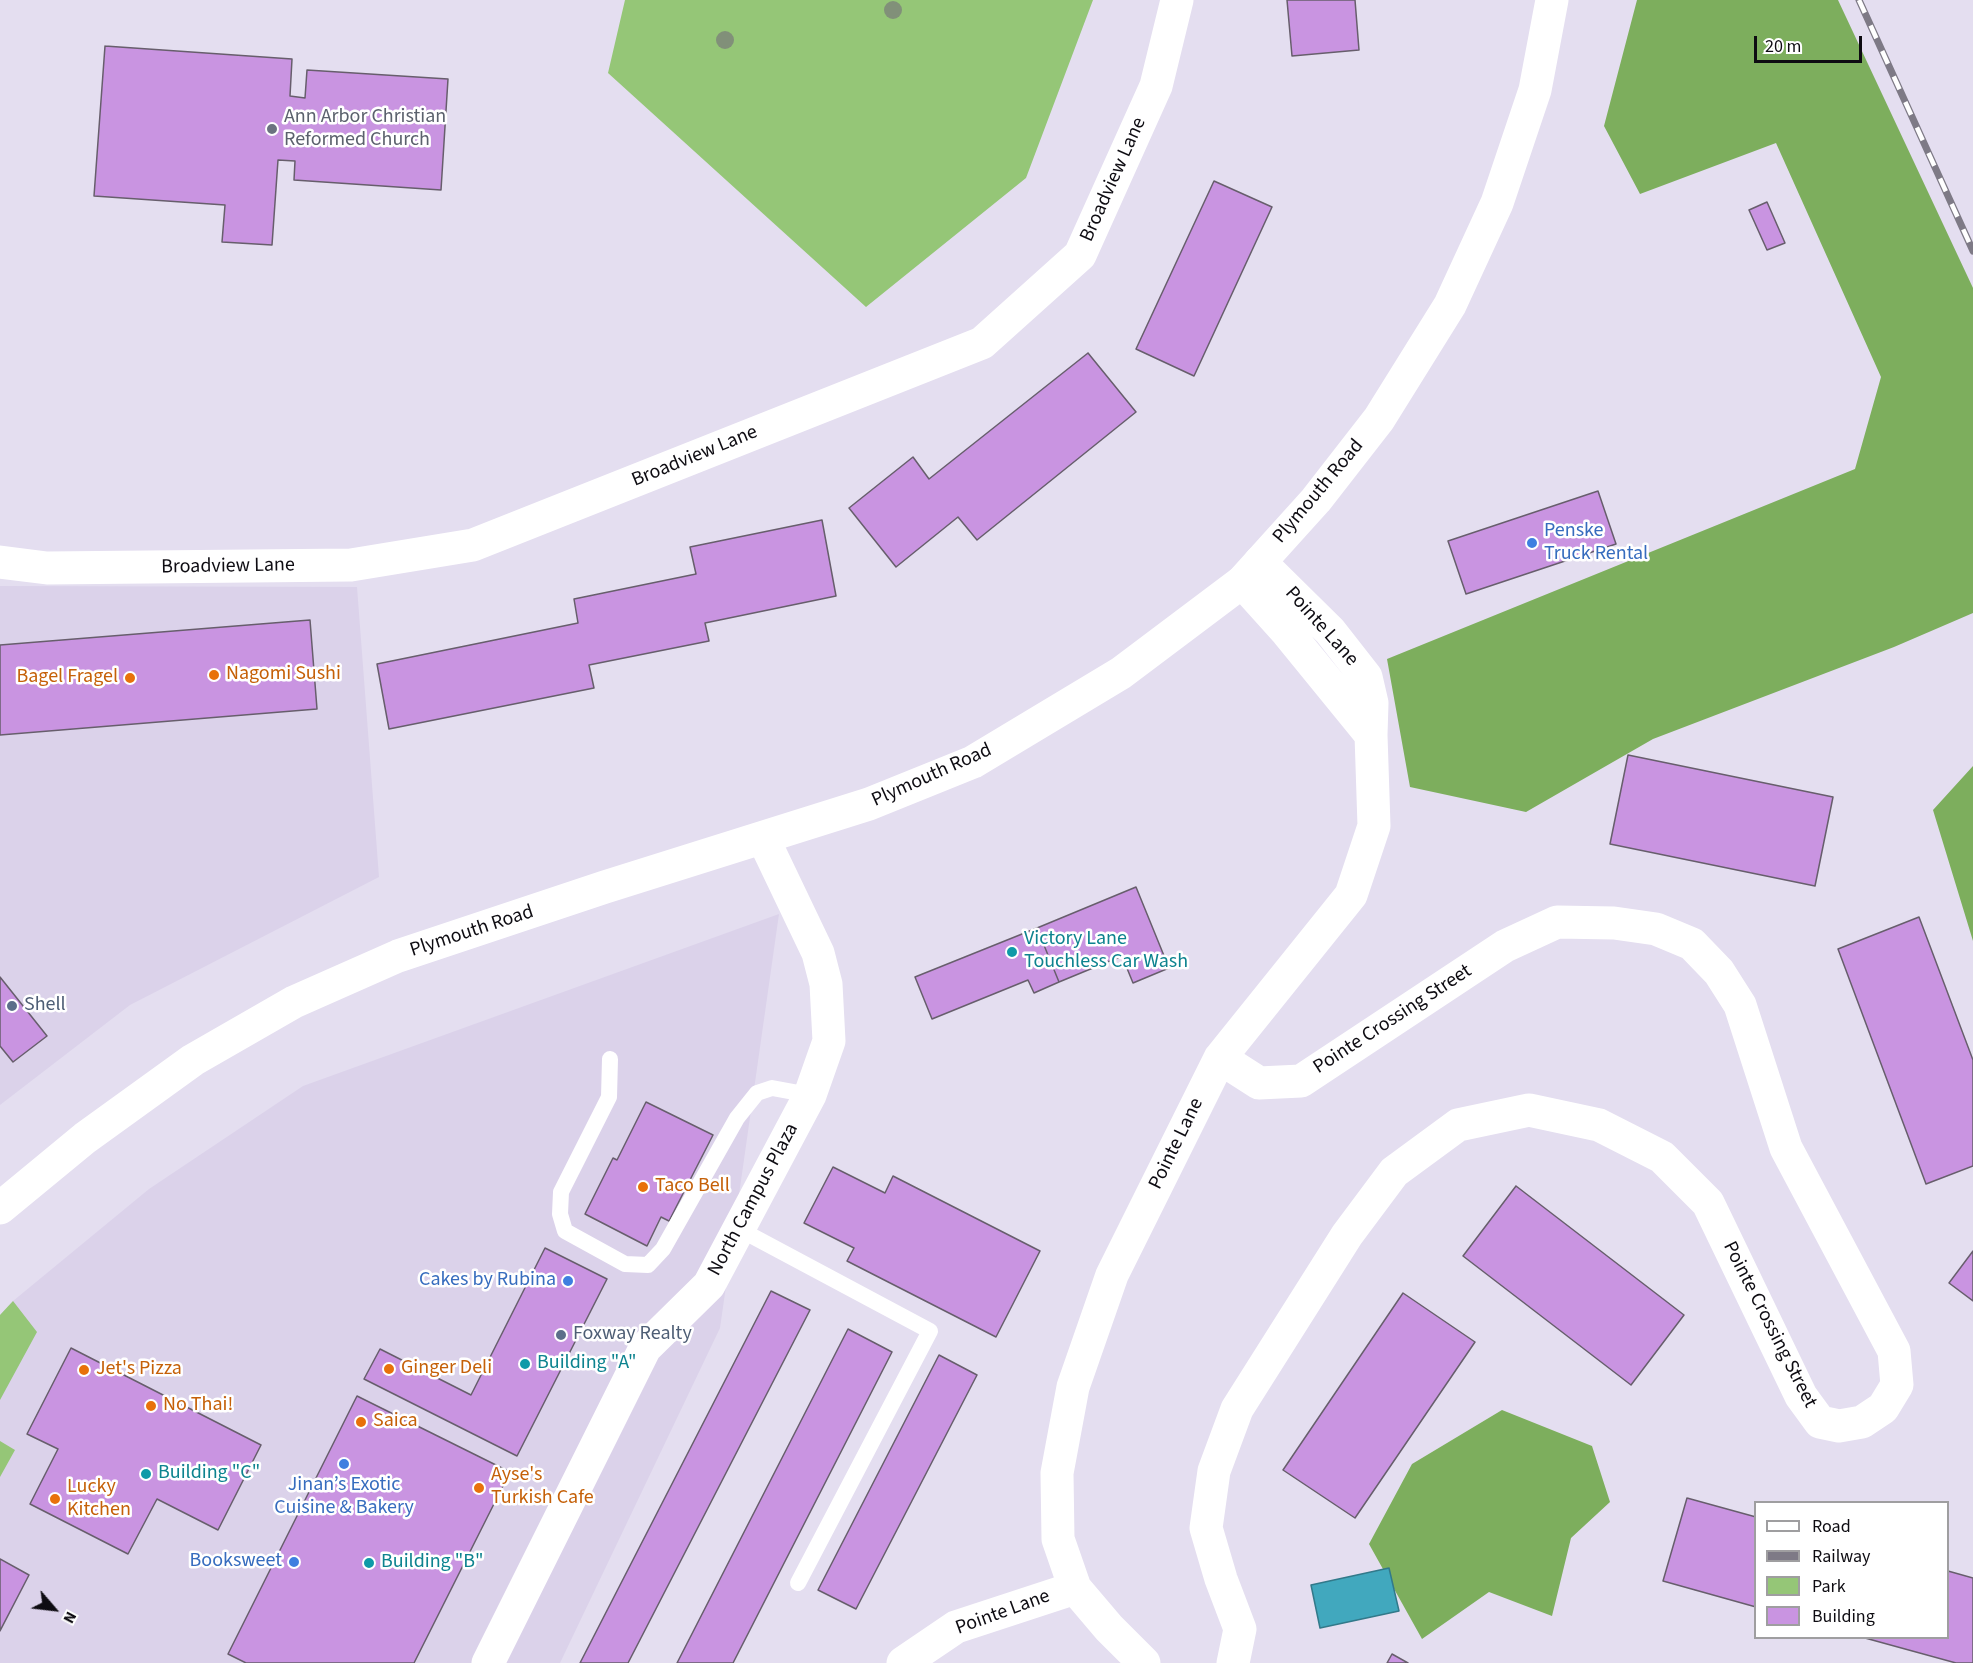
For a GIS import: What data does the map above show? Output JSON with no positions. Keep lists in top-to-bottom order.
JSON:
{
  "streets": {
    "street": [
      "Broadview Lane",
      "Plymouth Road",
      "Pointe Lane",
      "Pointe Crossing Street",
      "North Campus Plaza"
    ]
  },
  "crossings": [
    ["Plymouth Road", "Pointe Lane"],
    ["Plymouth Road", "North Campus Plaza"],
    ["Pointe Lane", "Pointe Crossing Street"]
  ],
  "places": [
    "Ann Arbor Christian Reformed Church",
    "Penske Truck Rental",
    "Nagomi Sushi",
    "Bagel Fragel",
    "Victory Lane Touchless Car Wash",
    "Shell",
    "Taco Bell",
    "Cakes by Rubina",
    "Foxway Realty",
    "Building \"A\"",
    "Ginger Deli",
    "Jet's Pizza",
    "No Thai!",
    "Saica",
    "Jinan’s Exotic Cuisine & Bakery",
    "Building \"C\"",
    "Ayse's Turkish Cafe",
    "Lucky Kitchen",
    "Booksweet",
    "Building \"B\""
  ],
  "legend": [
    "Road",
    "Railway",
    "Park",
    "Building"
  ],
  "scale_bar": "20 m",
  "north": "bottom right"
}
